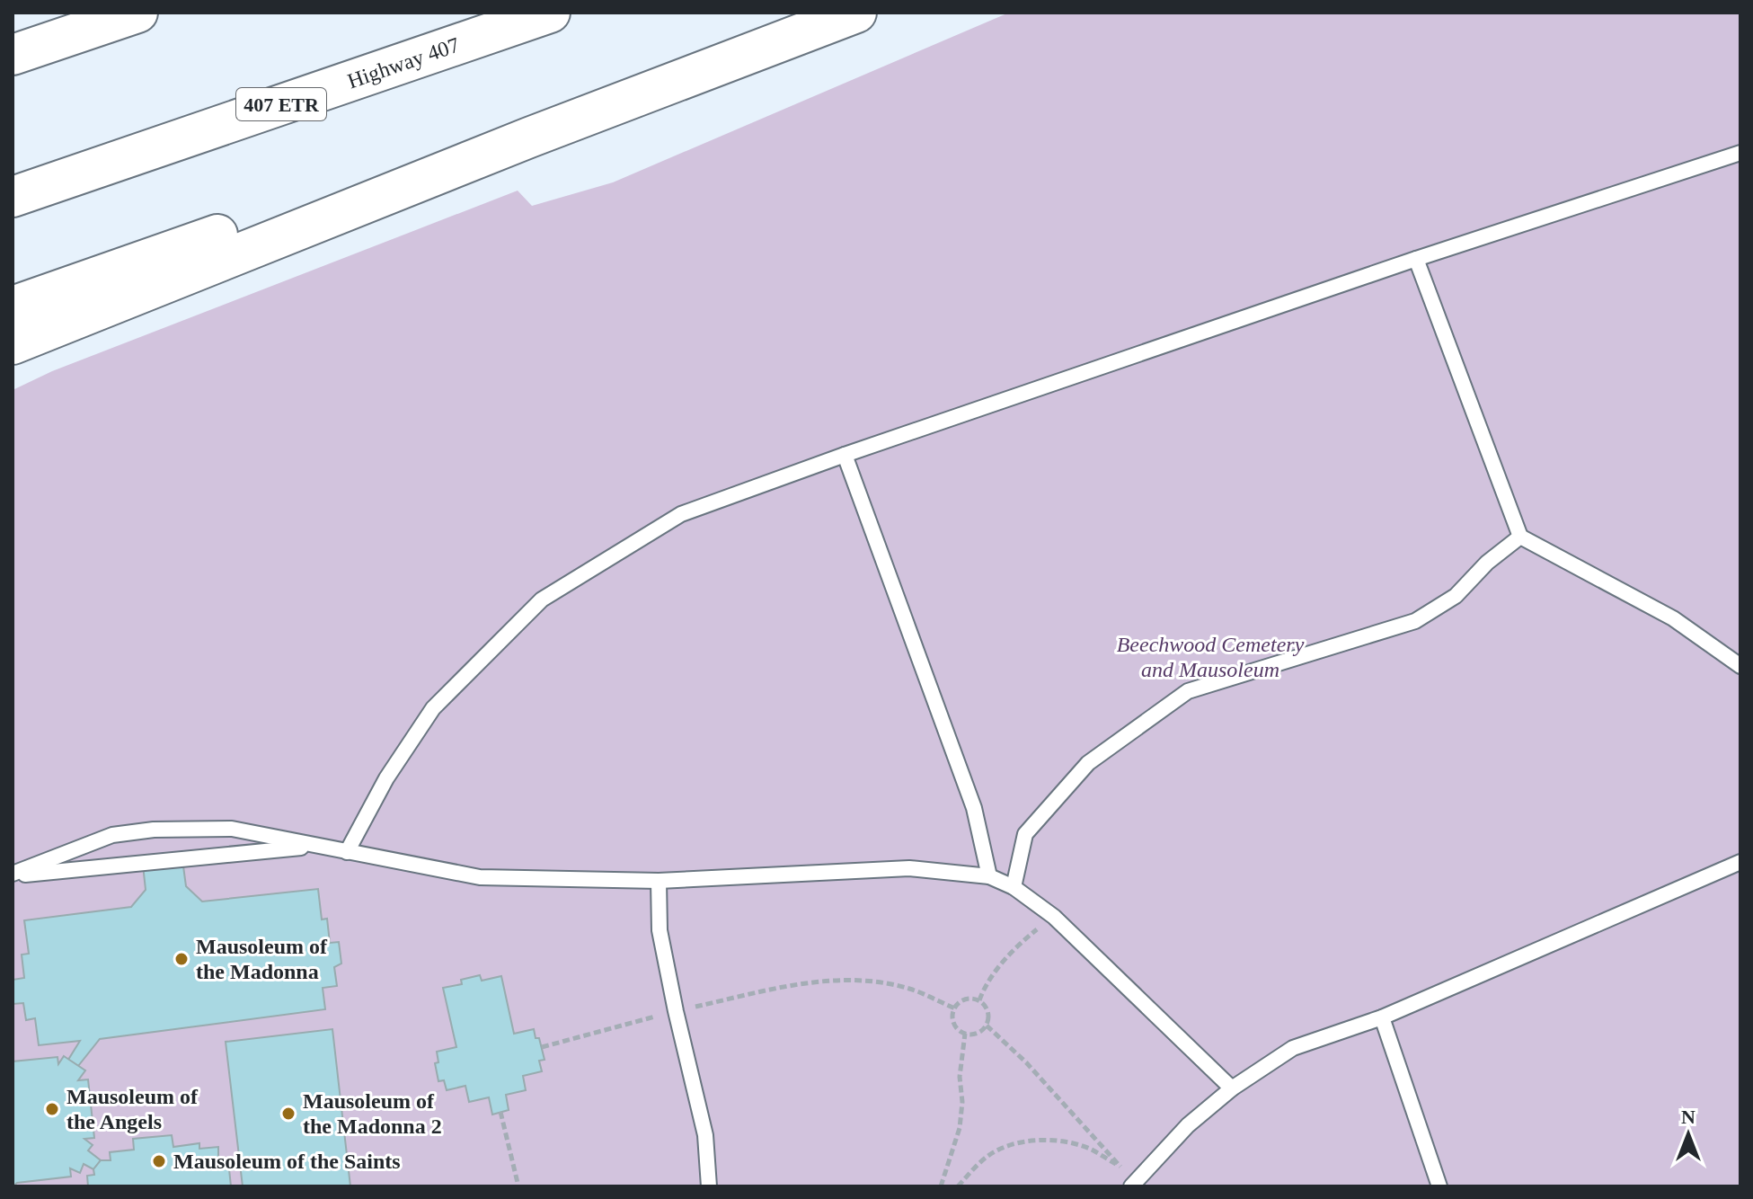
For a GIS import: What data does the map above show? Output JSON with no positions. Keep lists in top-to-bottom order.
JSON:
{
  "streets": {
    "highway": ["Highway 407", "407 ETR"]
  },
  "parks": ["Beechwood Cemetery and Mausoleum"],
  "places": [
    "Mausoleum of the Madonna",
    "Mausoleum of the Angels",
    "Mausoleum of the Madonna 2",
    "Mausoleum of the Saints"
  ],
  "north": "top"
}
